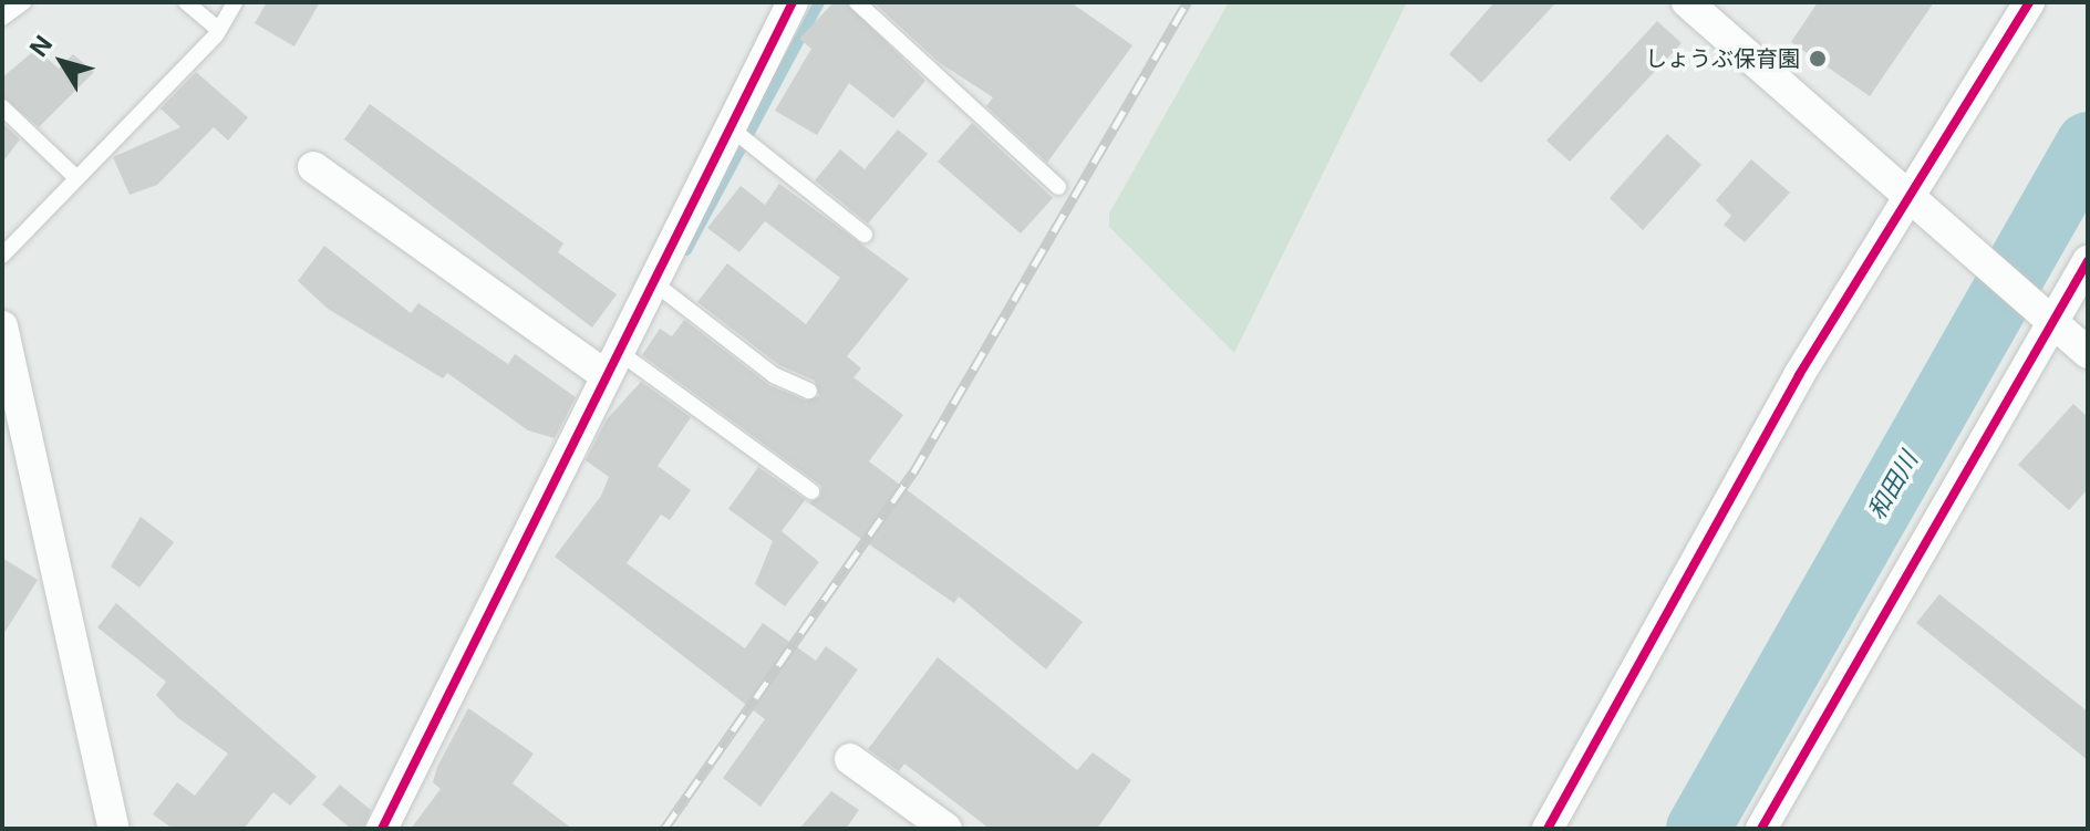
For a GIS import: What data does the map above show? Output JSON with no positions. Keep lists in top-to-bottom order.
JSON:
{
  "water": ["和田川"],
  "places": ["しょうぶ保育園"],
  "north": "top left"
}
